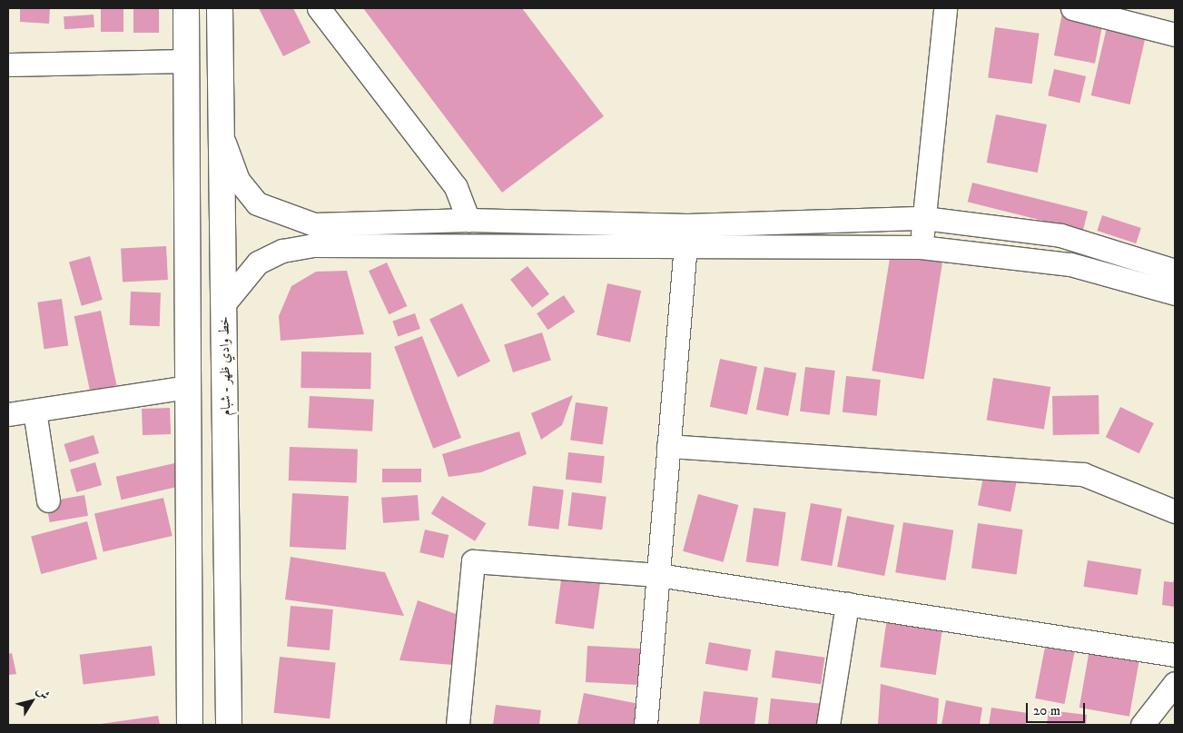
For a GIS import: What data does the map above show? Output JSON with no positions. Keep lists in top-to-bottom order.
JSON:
{
  "streets": {
    "main road": ["خط وادي ظهر - شبام"]
  },
  "scale_bar": "20 m",
  "north": "top right"
}
